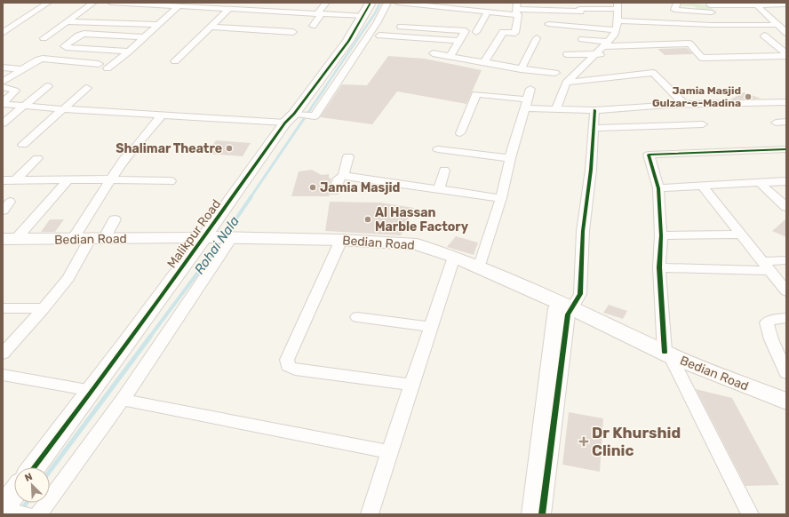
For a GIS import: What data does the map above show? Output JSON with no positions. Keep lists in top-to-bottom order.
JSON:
{
  "streets": {
    "street": ["Malikpur Road", "Bedian Road"]
  },
  "crossings": [
    ["Malikpur Road", "Bedian Road"]
  ],
  "water": ["Rohai Nala"],
  "places": {
    "other": [
      "Jamia Masjid Gulzar-e-Madina",
      "Shalimar Theatre",
      "Jamia Masjid",
      "Al Hassan Marble Factory"
    ],
    "health": ["Dr Khurshid Clinic"]
  },
  "north": "top left"
}
